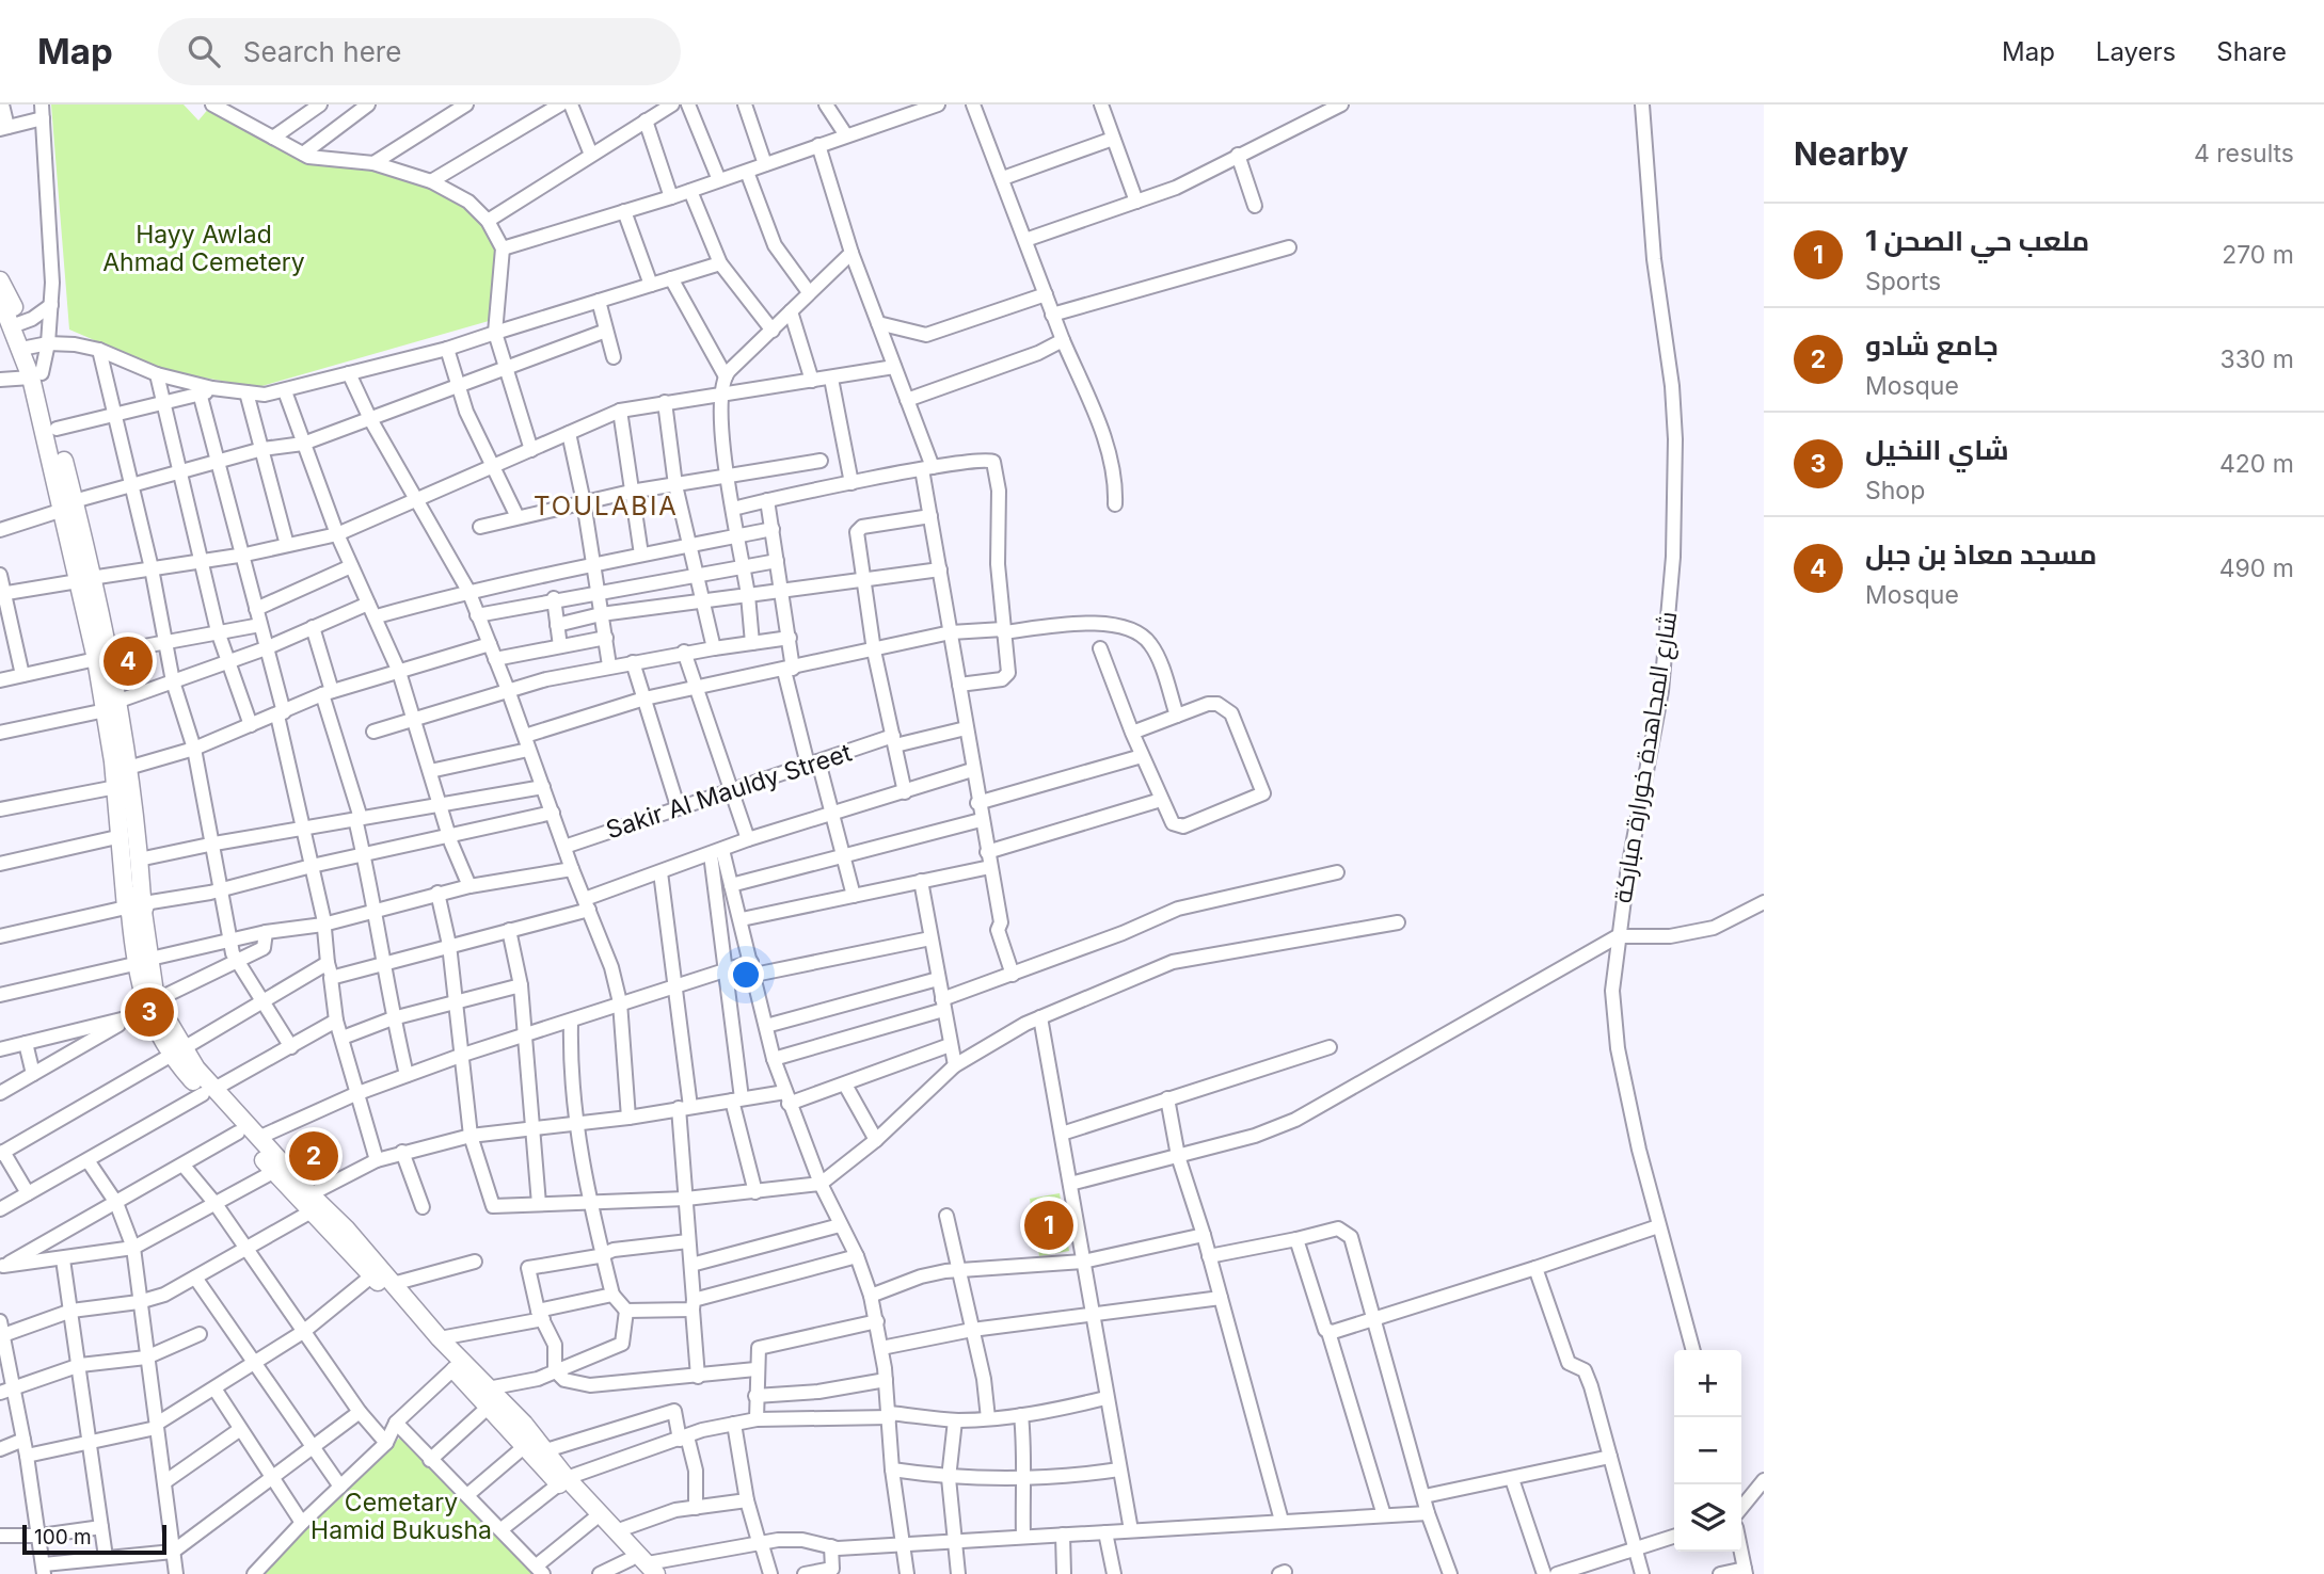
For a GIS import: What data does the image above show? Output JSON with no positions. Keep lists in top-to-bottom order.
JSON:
{
  "streets": {
    "street": ["شارع المجاهدة خورارة مباركة", "Sakir Al Mauldy Street"]
  },
  "districts": ["TOULABIA"],
  "parks": ["Hayy Awlad Ahmad Cemetery", "Cemetary Hamid Bukusha"],
  "scale_bar": "100 m",
  "page": {
    "header": "Map",
    "search": "Search here",
    "nav": ["Map", "Layers", "Share"],
    "heading": ["Nearby", "4 results"],
    "list": [
      {
        "mark": "1",
        "name": "ملعب حي الصحن 1",
        "note": "Sports",
        "value": "270 m"
      },
      {
        "mark": "2",
        "name": "جامع شادو",
        "note": "Mosque",
        "value": "330 m"
      },
      {
        "mark": "3",
        "name": "شاي النخيل",
        "note": "Shop",
        "value": "420 m"
      },
      {
        "mark": "4",
        "name": "مسجد معاذ بن جبل",
        "note": "Mosque",
        "value": "490 m"
      }
    ],
    "pins": [
      "4",
      "3",
      "2",
      "1"
    ],
    "map_buttons": ["+", "−"],
    "scale": "100 m"
  }
}
